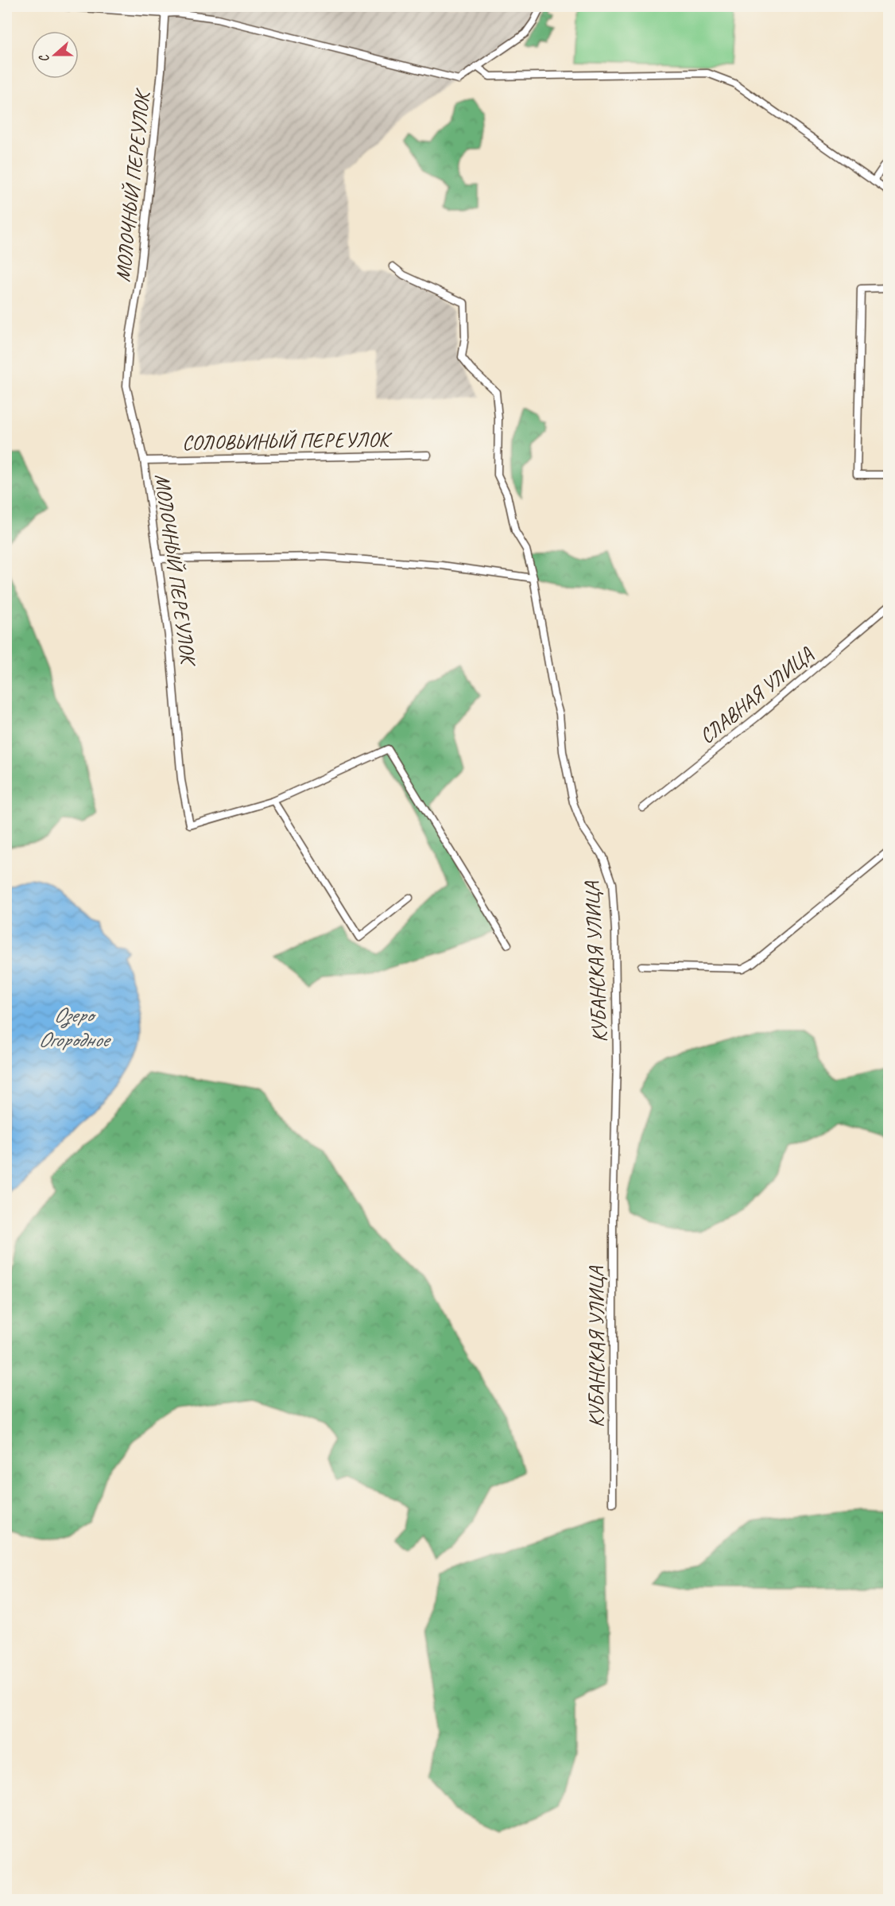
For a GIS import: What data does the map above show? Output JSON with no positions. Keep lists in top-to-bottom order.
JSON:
{
  "streets": {
    "street": [
      "МОЛОЧНЫЙ ПЕРЕУЛОК",
      "СОЛОВЬИНЫЙ ПЕРЕУЛОК",
      "СЛАВНАЯ УЛИЦА",
      "КУБАНСКАЯ УЛИЦА"
    ]
  },
  "crossings": [
    ["МОЛОЧНЫЙ ПЕРЕУЛОК", "СОЛОВЬИНЫЙ ПЕРЕУЛОК"]
  ],
  "water": ["Озеро Огородное"],
  "north": "left"
}
